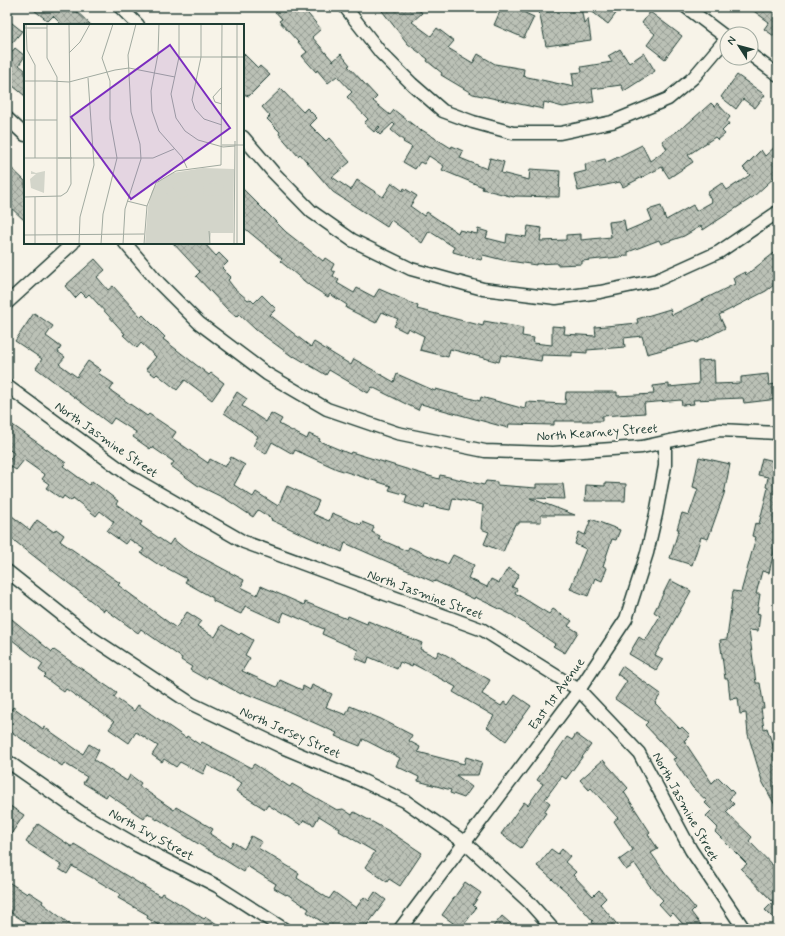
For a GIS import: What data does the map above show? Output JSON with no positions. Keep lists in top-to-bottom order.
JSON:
{
  "streets": {
    "street": [
      "North Kearney Street",
      "North Jasmine Street",
      "East 1st Avenue",
      "North Jersey Street",
      "North Ivy Street"
    ]
  },
  "crossings": [
    ["North Kearney Street", "East 1st Avenue"],
    ["North Jasmine Street", "East 1st Avenue"],
    ["East 1st Avenue", "North Jersey Street"]
  ],
  "north": "top left"
}
